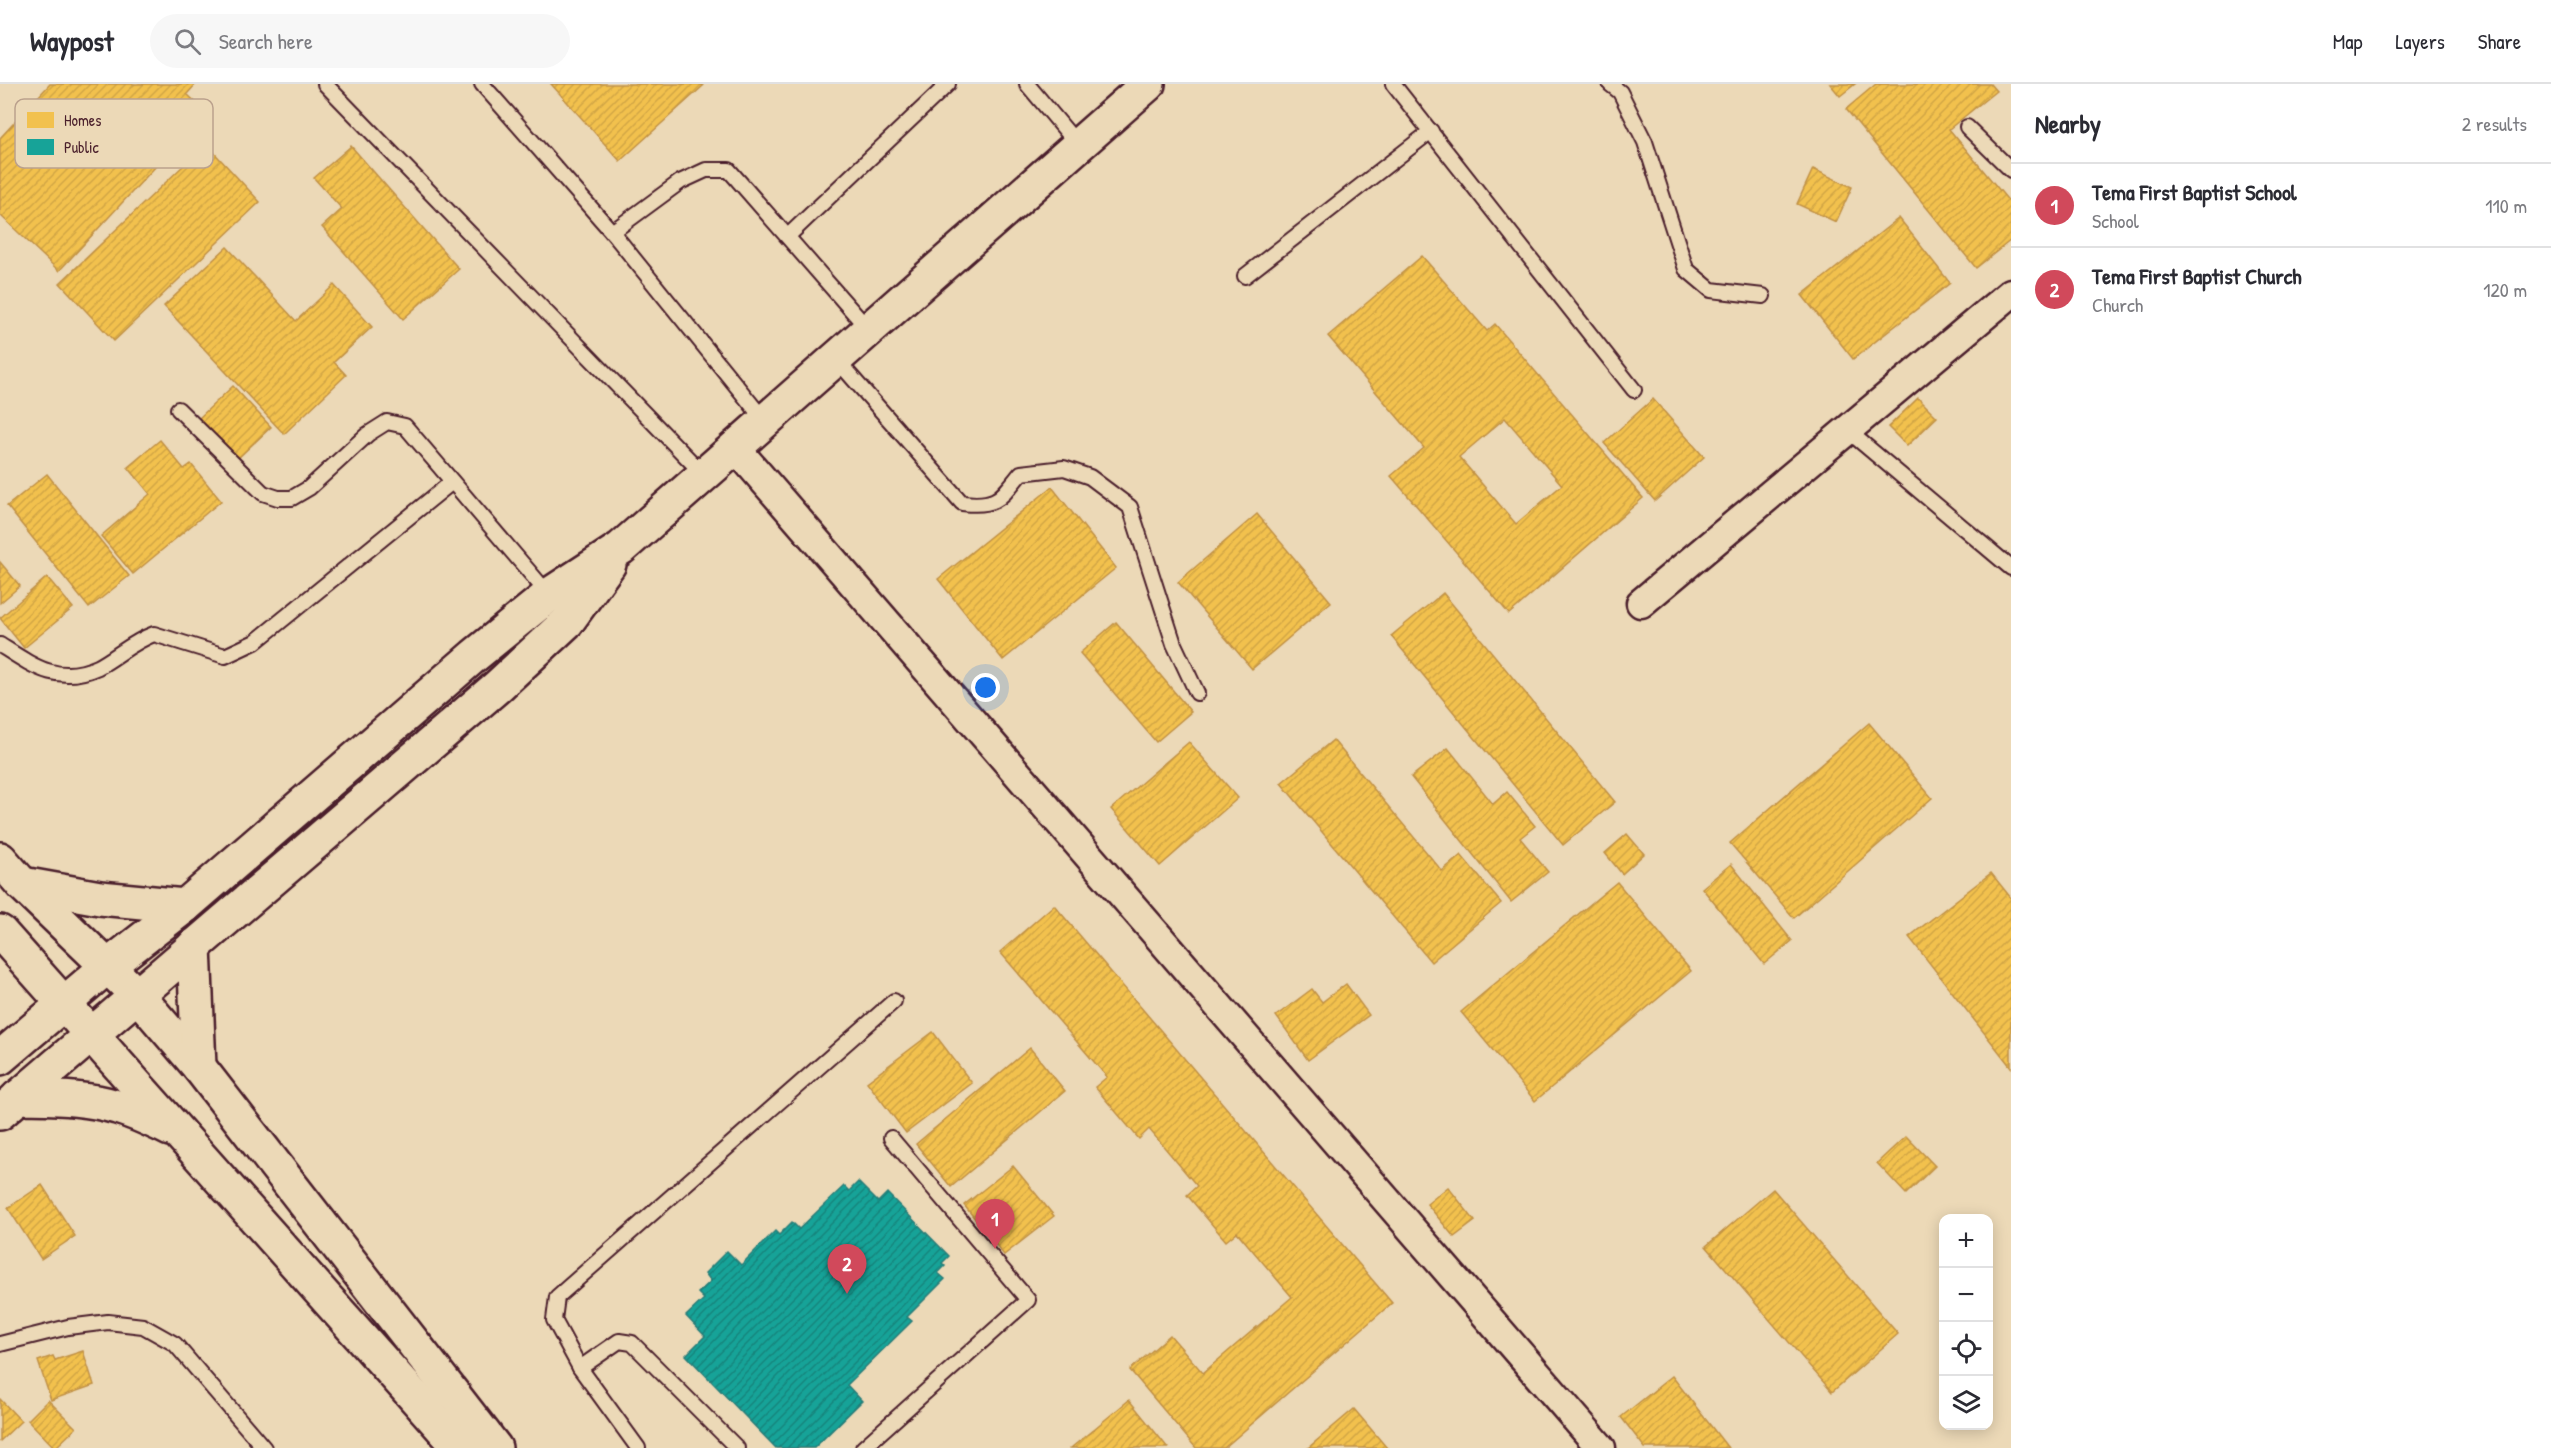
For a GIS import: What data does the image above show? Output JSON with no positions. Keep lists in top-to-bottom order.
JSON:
{
  "legend": ["Homes", "Public"],
  "page": {
    "header": "Waypost",
    "search": "Search here",
    "nav": ["Map", "Layers", "Share"],
    "heading": ["Nearby", "2 results"],
    "list": [
      {
        "mark": "1",
        "name": "Tema First Baptist School",
        "note": "School",
        "value": "110 m"
      },
      {
        "mark": "2",
        "name": "Tema First Baptist Church",
        "note": "Church",
        "value": "120 m"
      }
    ],
    "pins": ["1", "2"],
    "map_buttons": ["+", "−"]
  }
}
